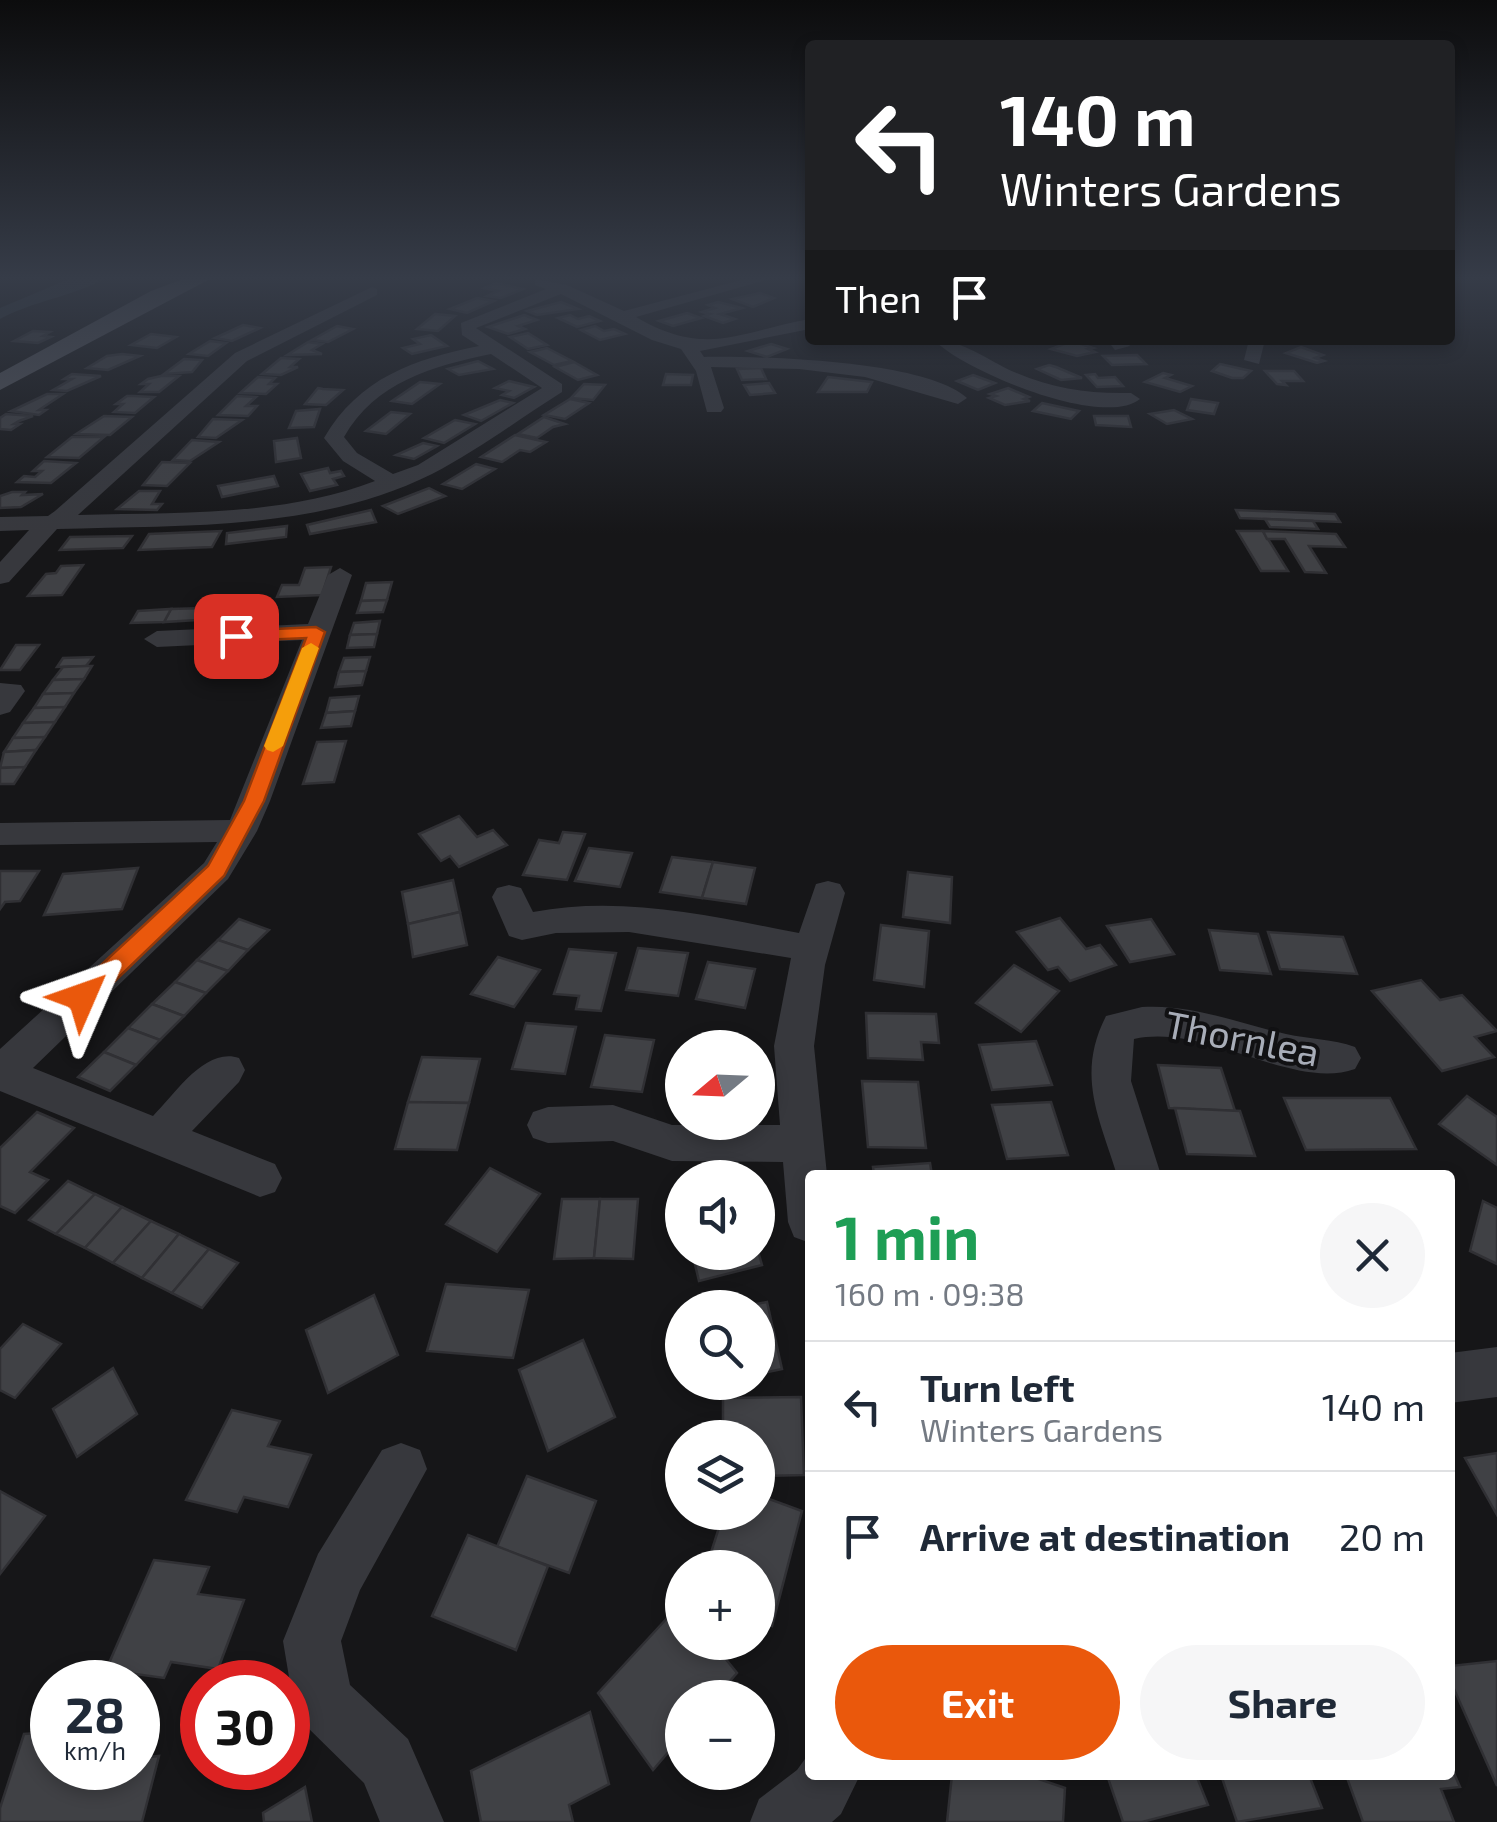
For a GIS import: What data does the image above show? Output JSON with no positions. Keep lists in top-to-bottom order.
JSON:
{
  "streets": {
    "street": ["Thornlea"]
  },
  "north": "left",
  "page": {
    "turn": ["140 m", "Winters Gardens"],
    "then": "Then",
    "map_buttons": ["+", "−"],
    "heading": ["1 min", "160 m · 09:38"],
    "list": [
      {
        "name": "Turn left",
        "note": "Winters Gardens",
        "value": "140 m"
      },
      {
        "name": "Arrive at destination",
        "value": "20 m"
      }
    ],
    "buttons": ["Exit", "Share"],
    "speed": "28 km/h",
    "limit": "30"
  }
}
